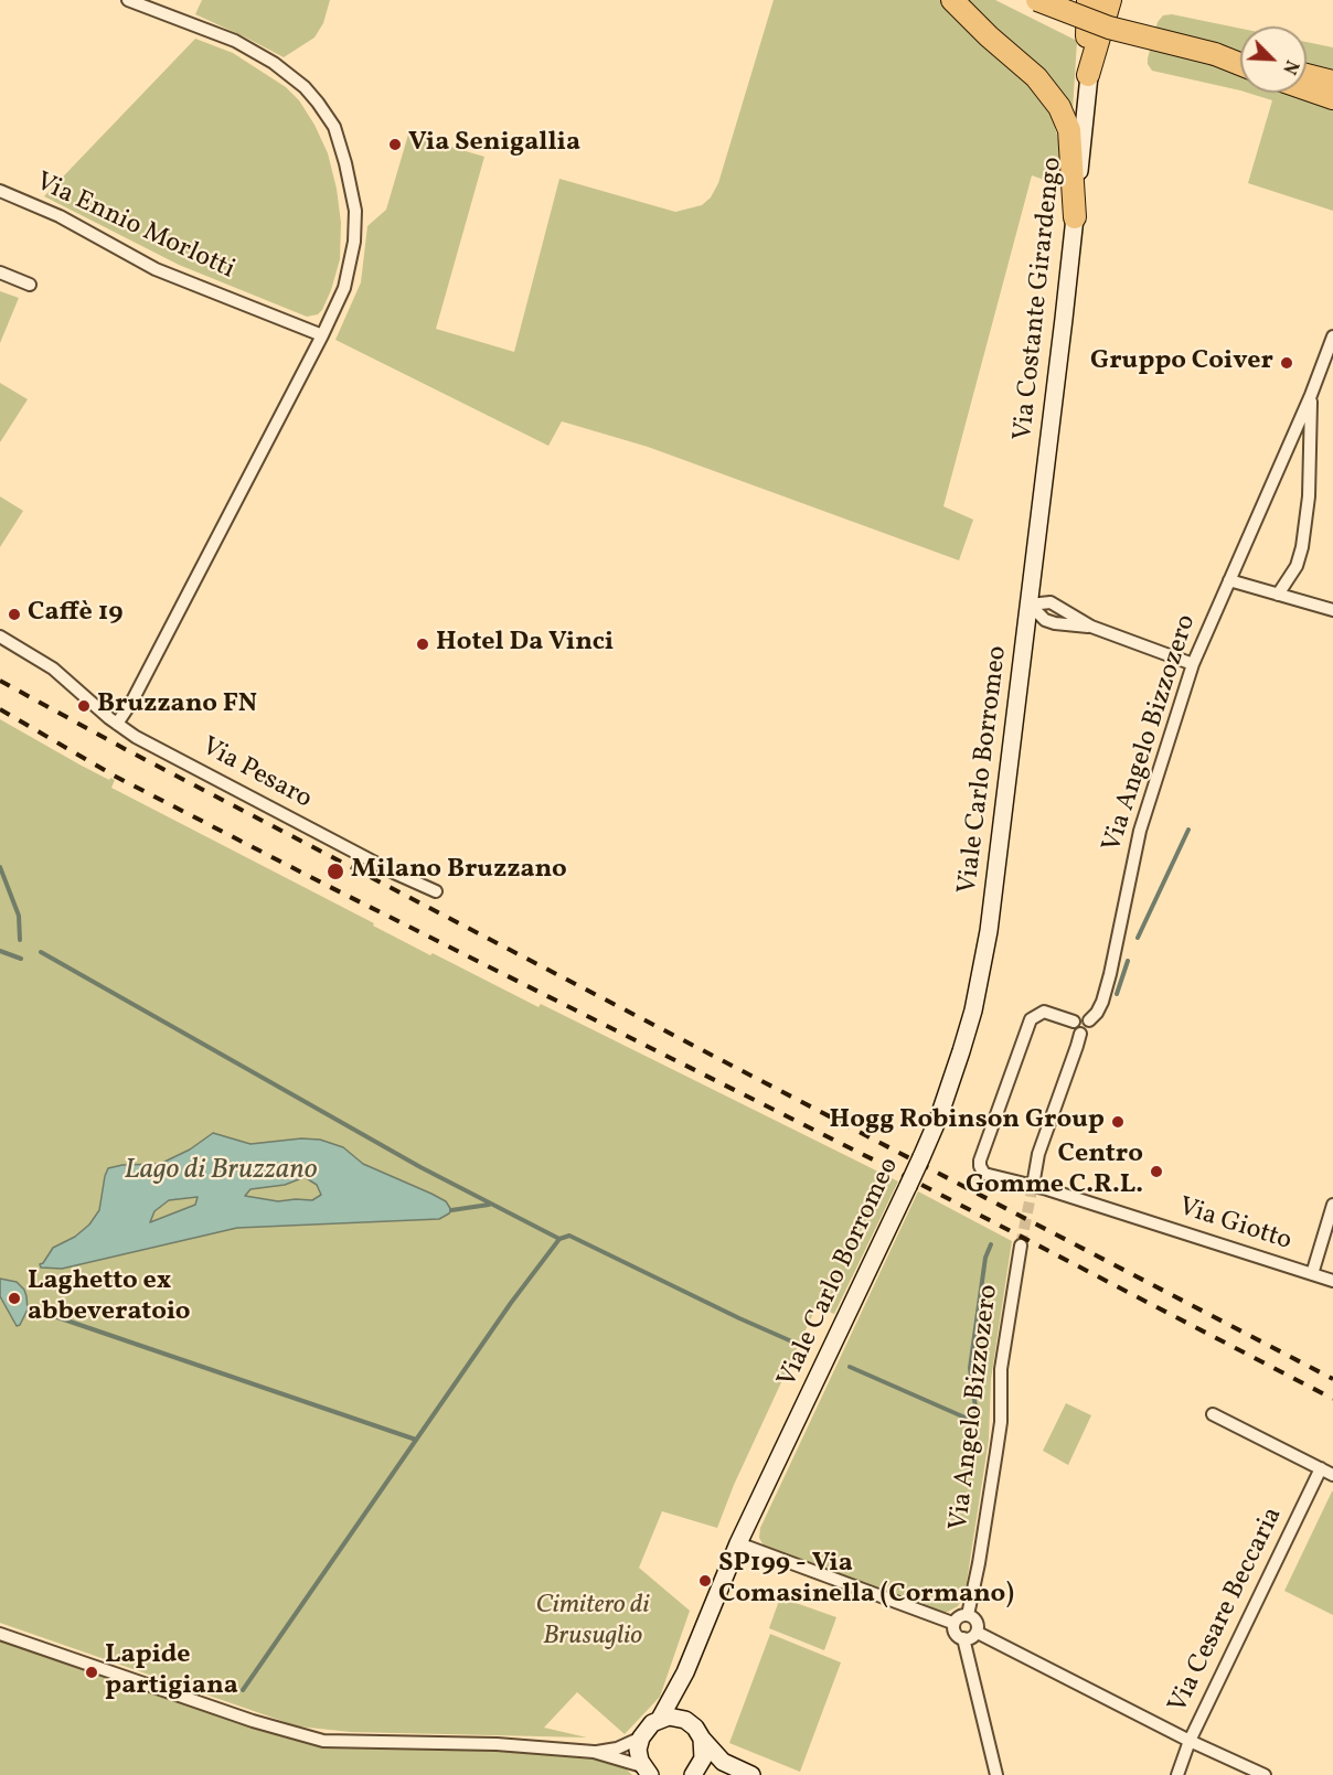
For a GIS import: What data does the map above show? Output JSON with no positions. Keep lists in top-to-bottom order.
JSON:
{
  "streets": {
    "street": [
      "Via Ennio Morlotti",
      "Via Costante Girardengo",
      "Via Angelo Bizzozero",
      "Viale Carlo Borromeo",
      "Via Pesaro",
      "Via Giotto",
      "Via Cesare Beccaria"
    ]
  },
  "crossings": [
    ["Via Costante Girardengo", "Viale Carlo Borromeo"],
    ["Via Angelo Bizzozero", "Via Giotto"]
  ],
  "water": ["Lago di Bruzzano"],
  "parks": ["Cimitero di Brusuglio"],
  "places": [
    "Via Senigallia",
    "Gruppo Coiver",
    "Caffè 19",
    "Hotel Da Vinci",
    "Bruzzano FN",
    "Milano Bruzzano",
    "Hogg Robinson Group",
    "Centro Gomme C.R.L.",
    "Laghetto ex abbeveratoio",
    "SP199 - Via Comasinella (Cormano)",
    "Lapide partigiana"
  ],
  "north": "bottom right"
}
